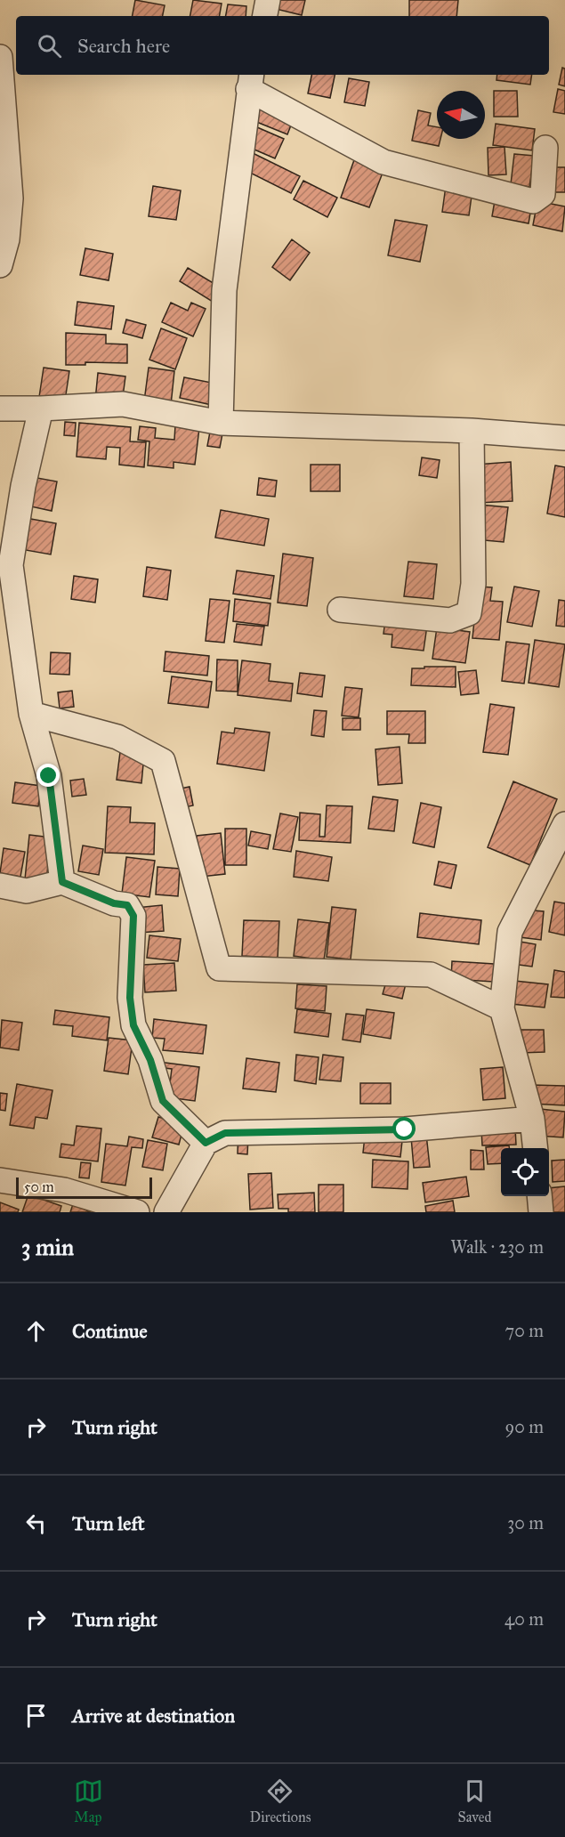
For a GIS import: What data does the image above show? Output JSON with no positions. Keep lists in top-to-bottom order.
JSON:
{
  "scale_bar": "50 m",
  "north": "left",
  "page": {
    "search": "Search here",
    "scale": "50 m",
    "heading": ["3 min", "Walk · 230 m"],
    "list": [
      ["Continue", "70 m"],
      ["Turn right", "90 m"],
      ["Turn left", "30 m"],
      ["Turn right", "40 m"],
      "Arrive at destination"
    ],
    "nav": ["Map", "Directions", "Saved"]
  }
}
